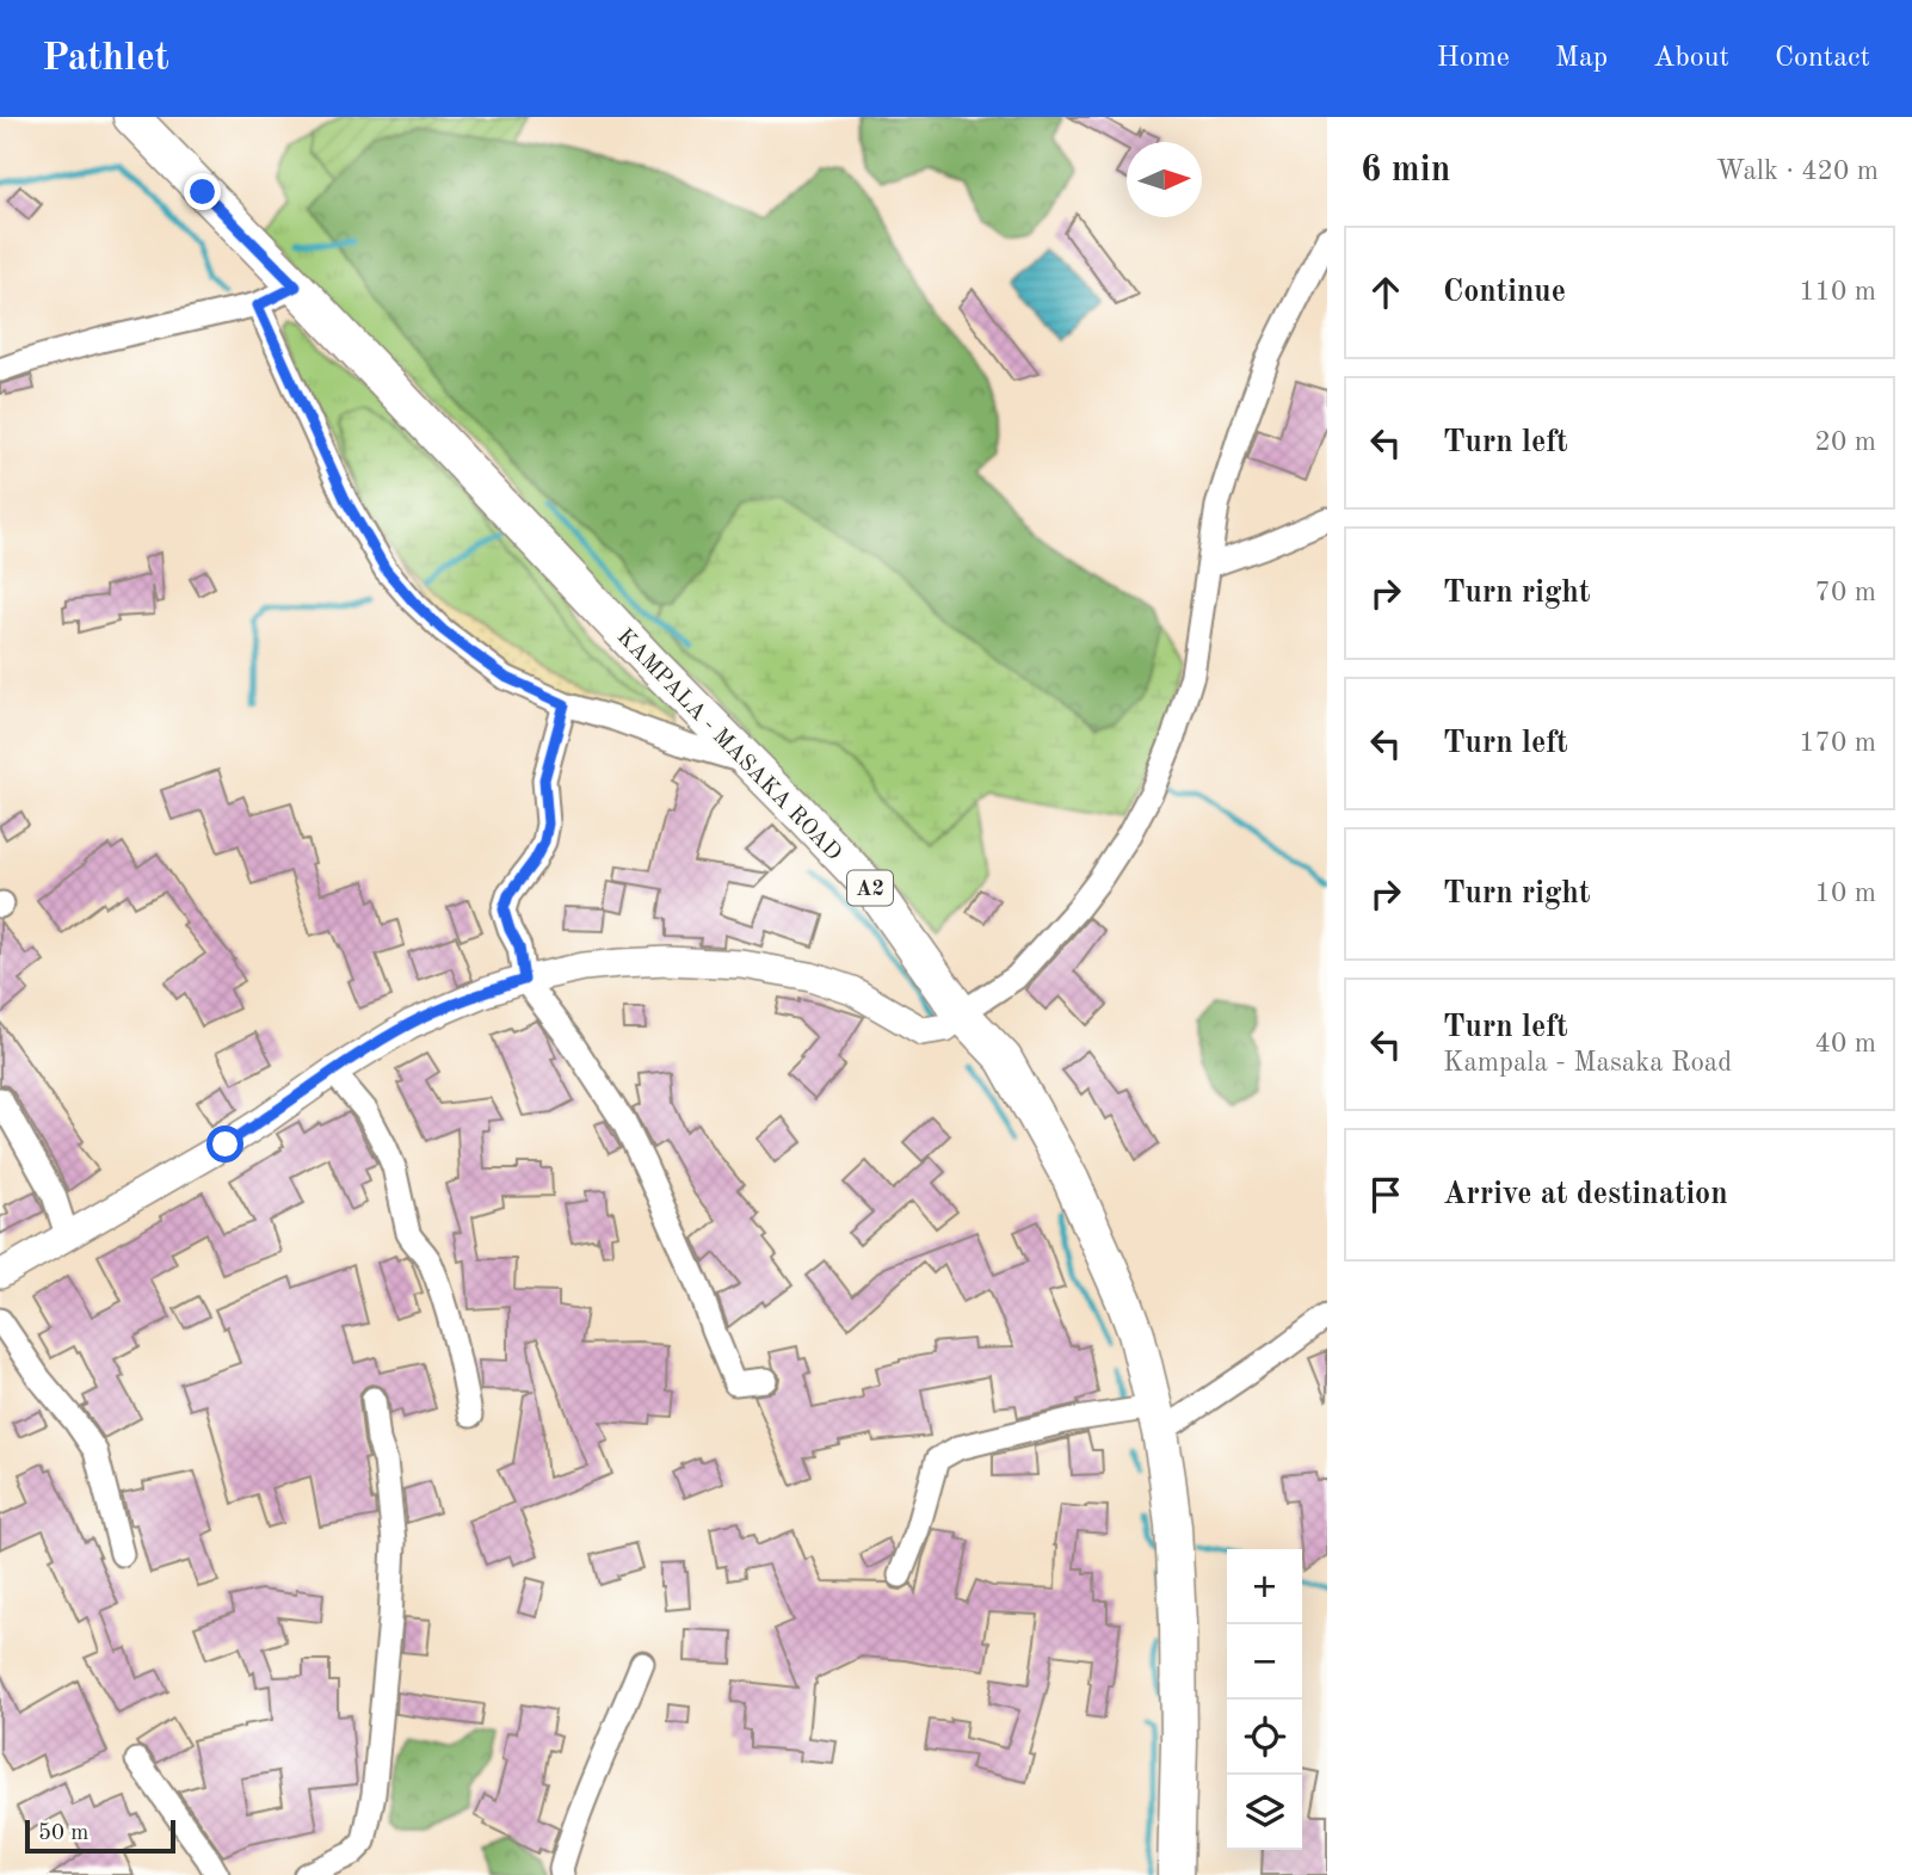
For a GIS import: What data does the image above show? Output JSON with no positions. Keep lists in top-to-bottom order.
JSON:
{
  "streets": {
    "main road": ["KAMPALA - MASAKA ROAD", "A2"]
  },
  "scale_bar": "50 m",
  "north": "right",
  "page": {
    "header": "Pathlet",
    "nav": [
      "Home",
      "Map",
      "About",
      "Contact"
    ],
    "heading": ["6 min", "Walk · 420 m"],
    "list": [
      ["Continue", "110 m"],
      ["Turn left", "20 m"],
      ["Turn right", "70 m"],
      ["Turn left", "170 m"],
      ["Turn right", "10 m"],
      ["Turn left", "Kampala - Masaka Road", "40 m"],
      "Arrive at destination"
    ],
    "map_buttons": ["+", "−"],
    "scale": "50 m"
  }
}
